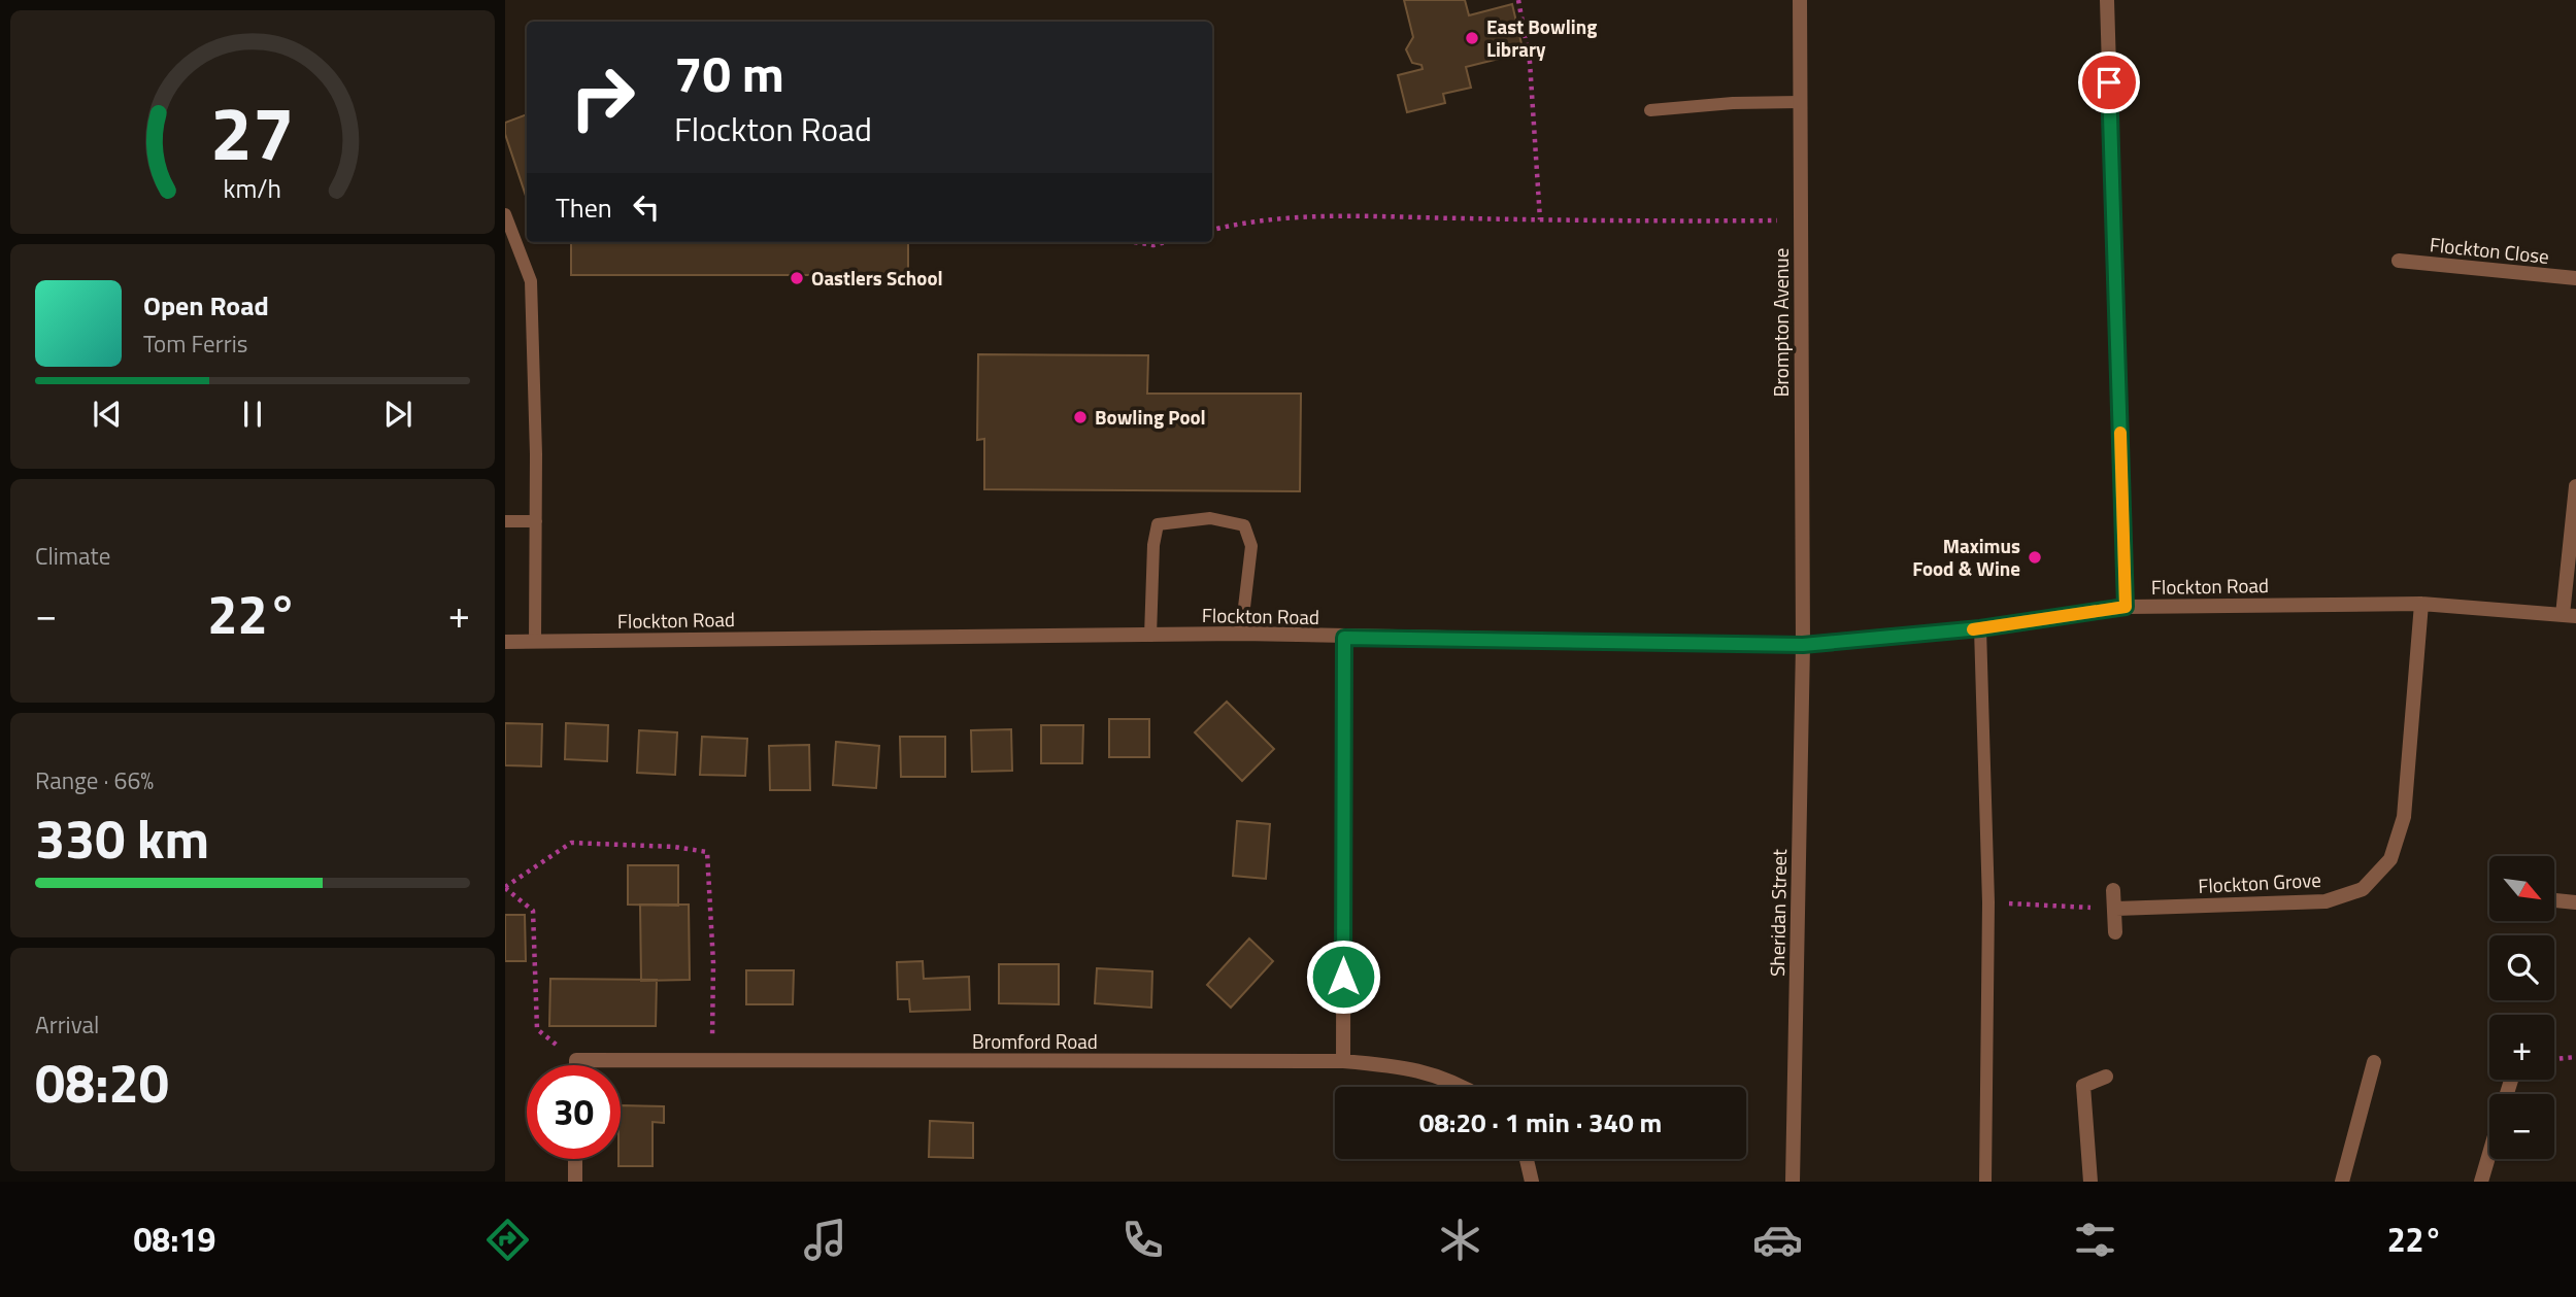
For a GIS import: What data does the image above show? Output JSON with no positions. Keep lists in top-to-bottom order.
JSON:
{
  "streets": {
    "street": [
      "Flockton Close",
      "Brompton Avenue",
      "Flockton Road",
      "Flockton Grove",
      "Sheridan Street",
      "Bromford Road"
    ]
  },
  "crossings": [
    ["Brompton Avenue", "Flockton Road"],
    ["Brompton Avenue", "Sheridan Street"],
    ["Flockton Road", "Flockton Grove"],
    ["Flockton Road", "Sheridan Street"]
  ],
  "places": [
    "East Bowling Library",
    "Oastlers School",
    "Bowling Pool",
    "Maximus Food & Wine"
  ],
  "north": "bottom right",
  "page": {
    "turn": ["70 m", "Flockton Road"],
    "then": "Then",
    "song": ["Open Road", "Tom Ferris"],
    "tile": [
      "Climate",
      ["Range · 66%", "330 km"],
      ["Arrival", "08:20"]
    ],
    "heat": ["−", "22°", "+"],
    "map_buttons": ["+", "−"],
    "limit": "30",
    "trip": "08:20 · 1 min · 340 m",
    "tabs": ["08:19", "22°"],
    "gauge": ["27", "km/h"]
  }
}
